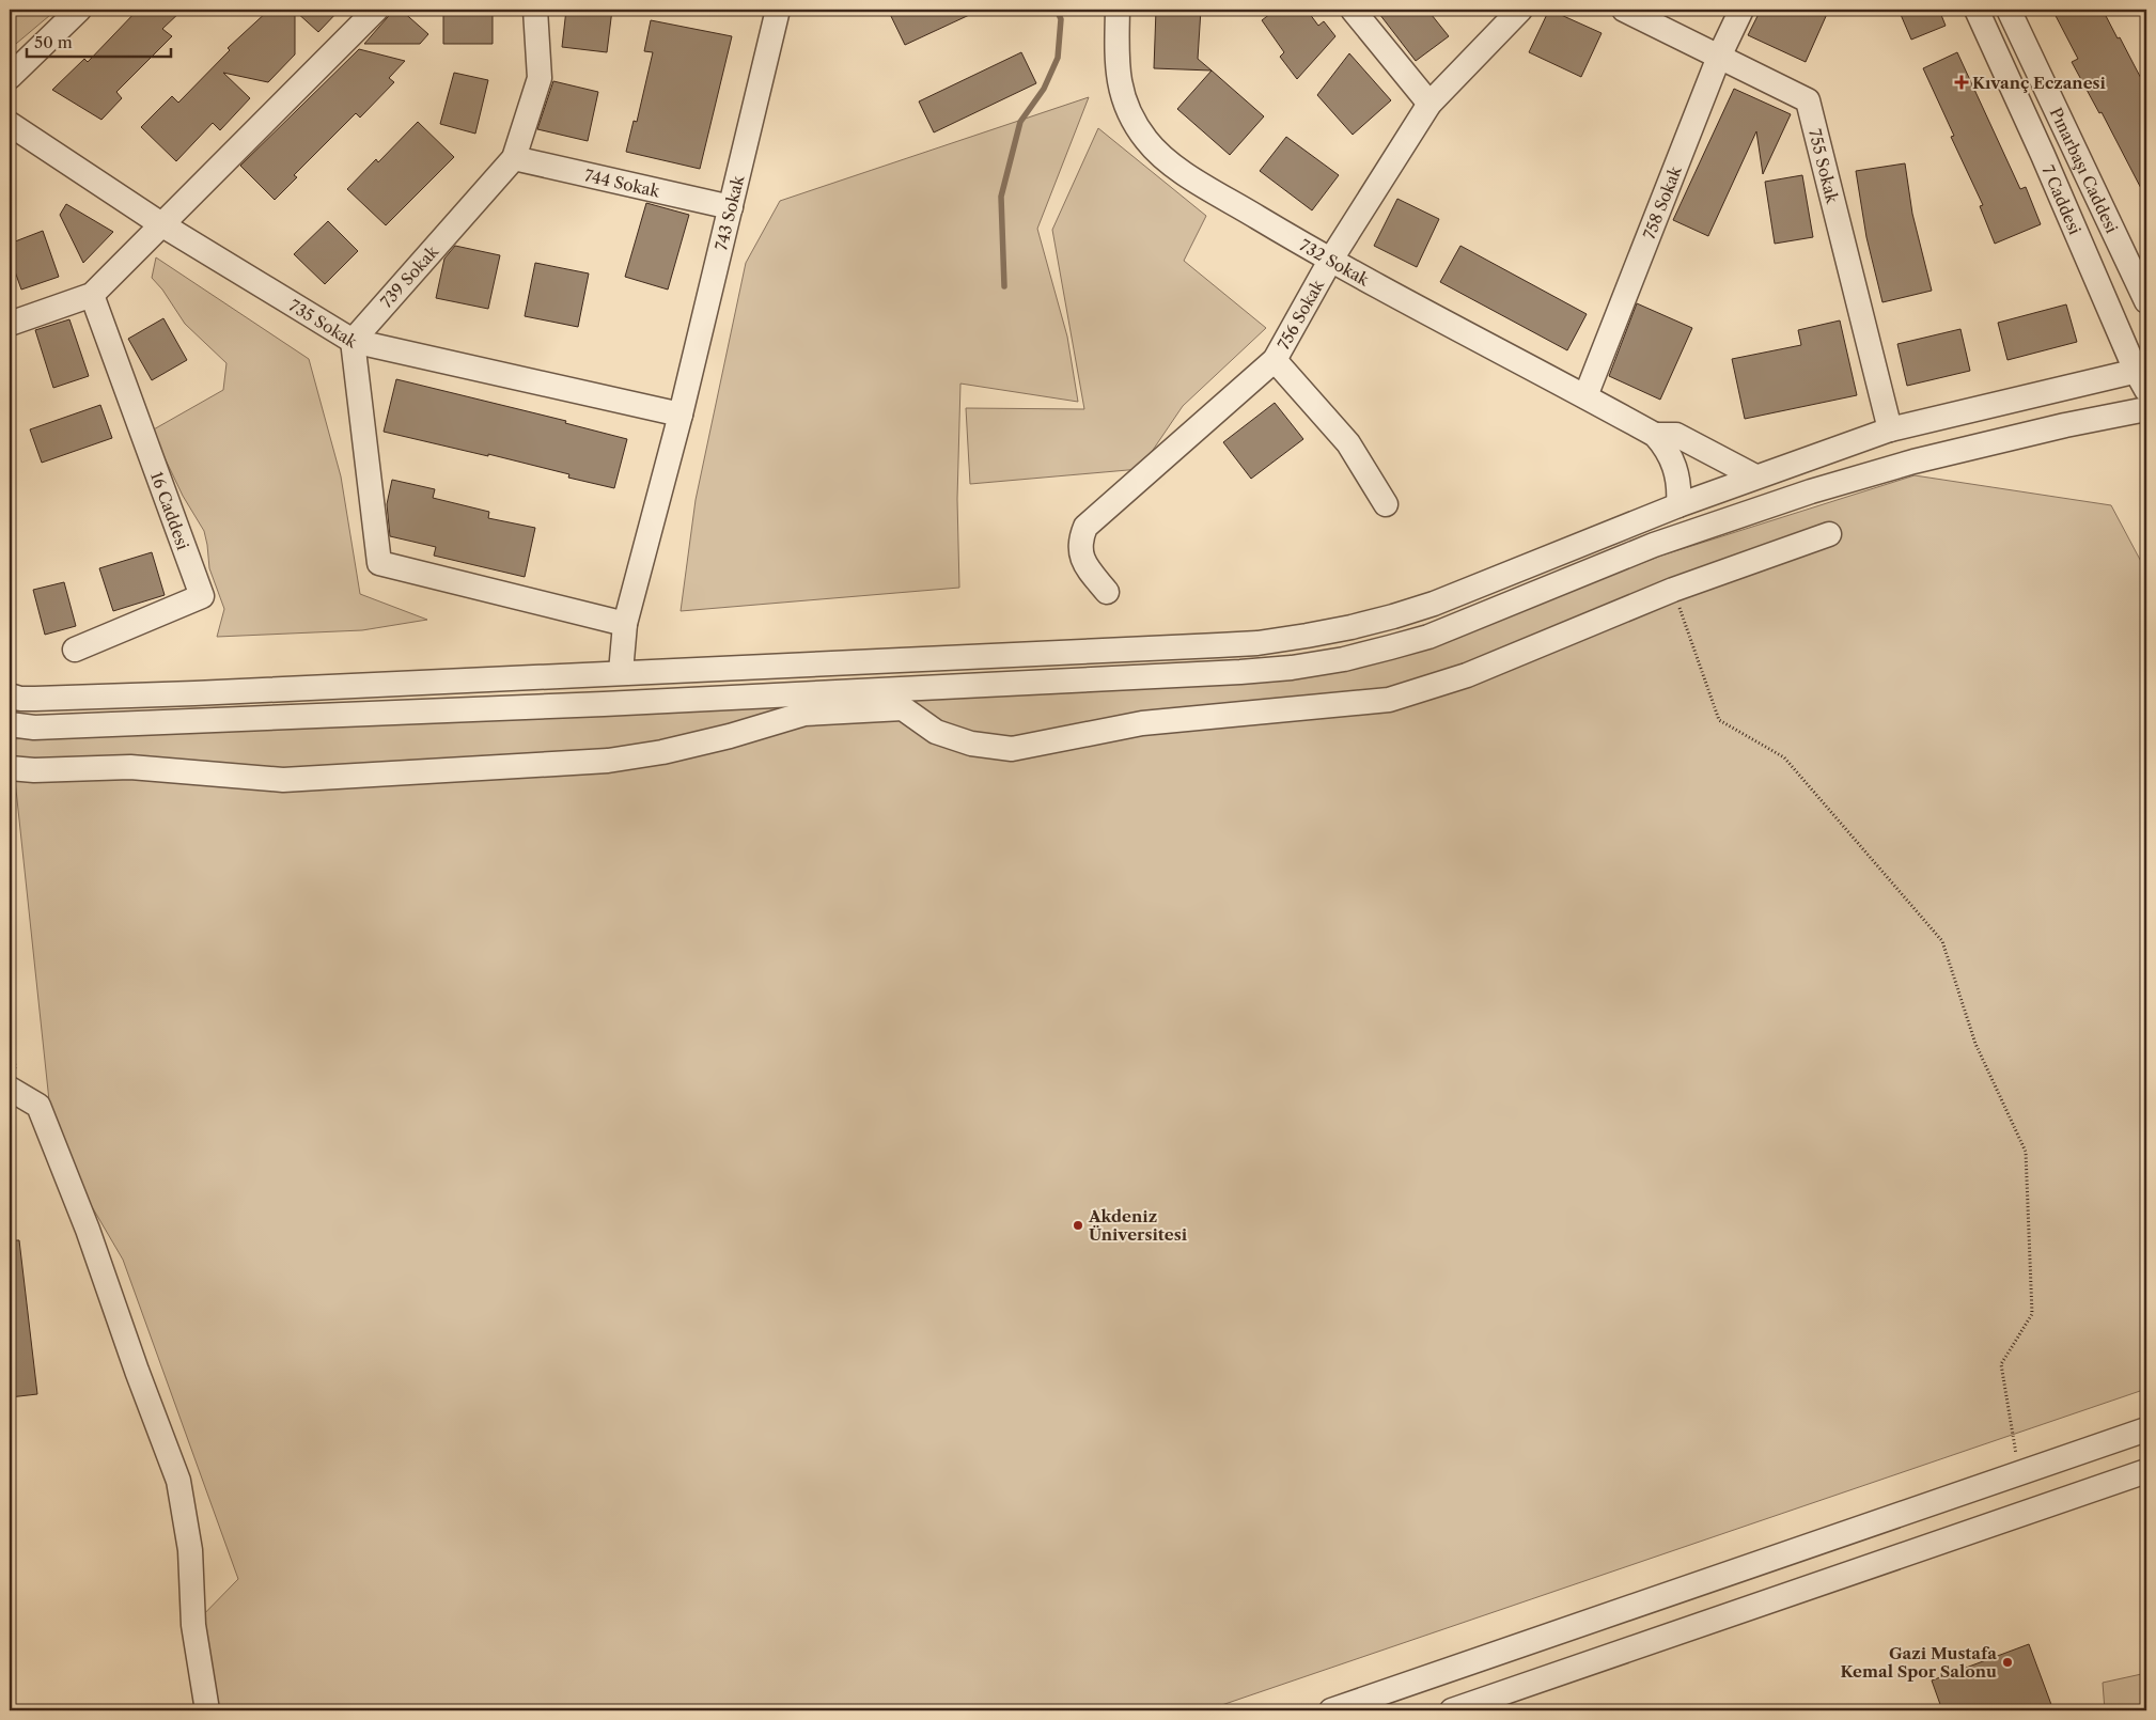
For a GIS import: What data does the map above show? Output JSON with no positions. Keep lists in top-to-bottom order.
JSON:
{
  "streets": {
    "street": [
      "755 Sokak",
      "Pınarbaşı Caddesi",
      "744 Sokak",
      "7 Caddesi",
      "758 Sokak",
      "743 Sokak",
      "732 Sokak",
      "739 Sokak",
      "756 Sokak",
      "735 Sokak",
      "16 Caddesi"
    ]
  },
  "crossings": [
    ["755 Sokak", "758 Sokak"],
    ["744 Sokak", "743 Sokak"],
    ["744 Sokak", "739 Sokak"],
    ["758 Sokak", "732 Sokak"],
    ["743 Sokak", "735 Sokak"],
    ["732 Sokak", "756 Sokak"],
    ["739 Sokak", "735 Sokak"]
  ],
  "places": {
    "health": ["Kıvanç Eczanesi"],
    "other": ["Akdeniz Üniversitesi", "Gazi Mustafa Kemal Spor Salonu"]
  },
  "scale_bar": "50 m"
}
